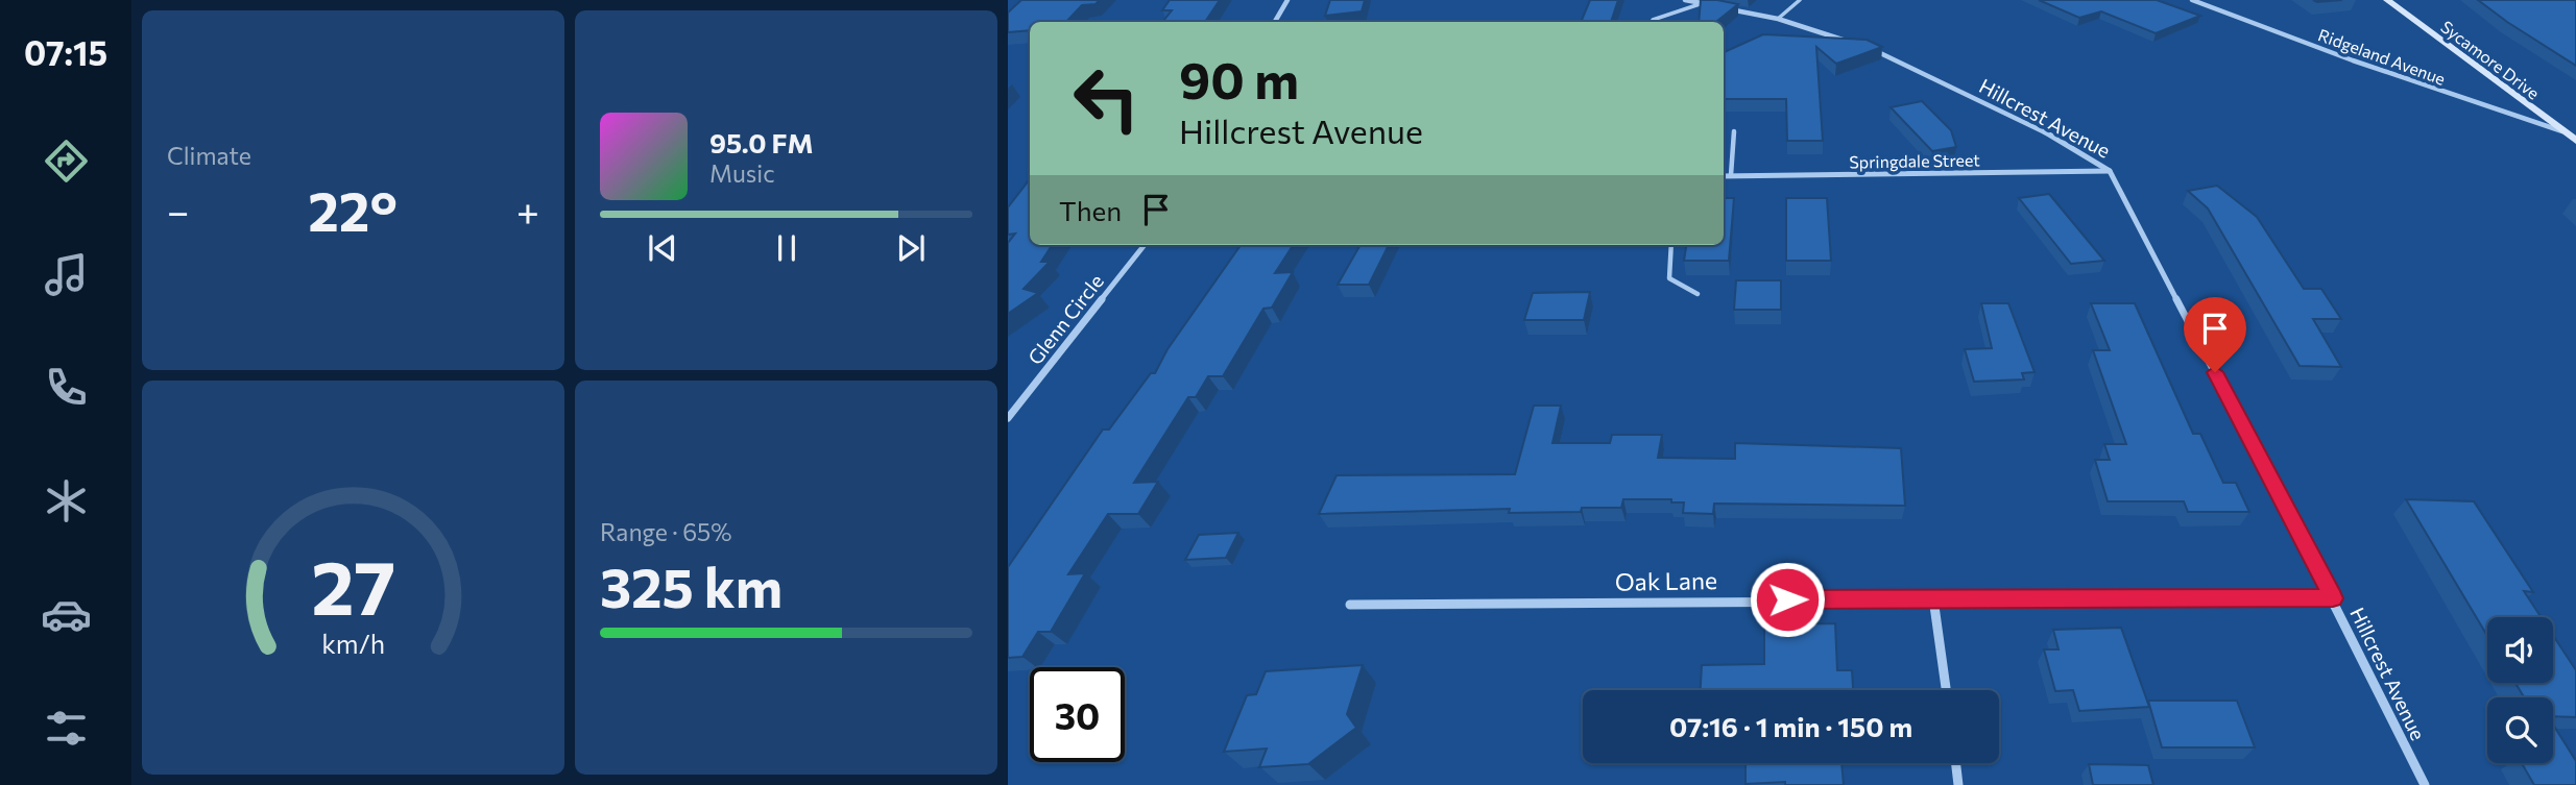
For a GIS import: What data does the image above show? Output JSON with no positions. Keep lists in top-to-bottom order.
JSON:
{
  "streets": {
    "street": [
      "Ridgeland Avenue",
      "Sycamore Drive",
      "Hillcrest Avenue",
      "Springdale Street",
      "Glenn Circle",
      "Oak Lane"
    ]
  },
  "crossings": [
    ["Ridgeland Avenue", "Sycamore Drive"],
    ["Hillcrest Avenue", "Springdale Street"],
    ["Hillcrest Avenue", "Oak Lane"]
  ],
  "page": {
    "tabs": "07:15",
    "tile": [
      "Climate",
      ["Range · 65%", "325 km"]
    ],
    "turn": ["90 m", "Hillcrest Avenue"],
    "song": ["95.0 FM", "Music"],
    "then": "Then",
    "heat": ["−", "22°", "+"],
    "limit": "30",
    "trip": "07:16 · 1 min · 150 m",
    "gauge": ["27", "km/h"]
  }
}
